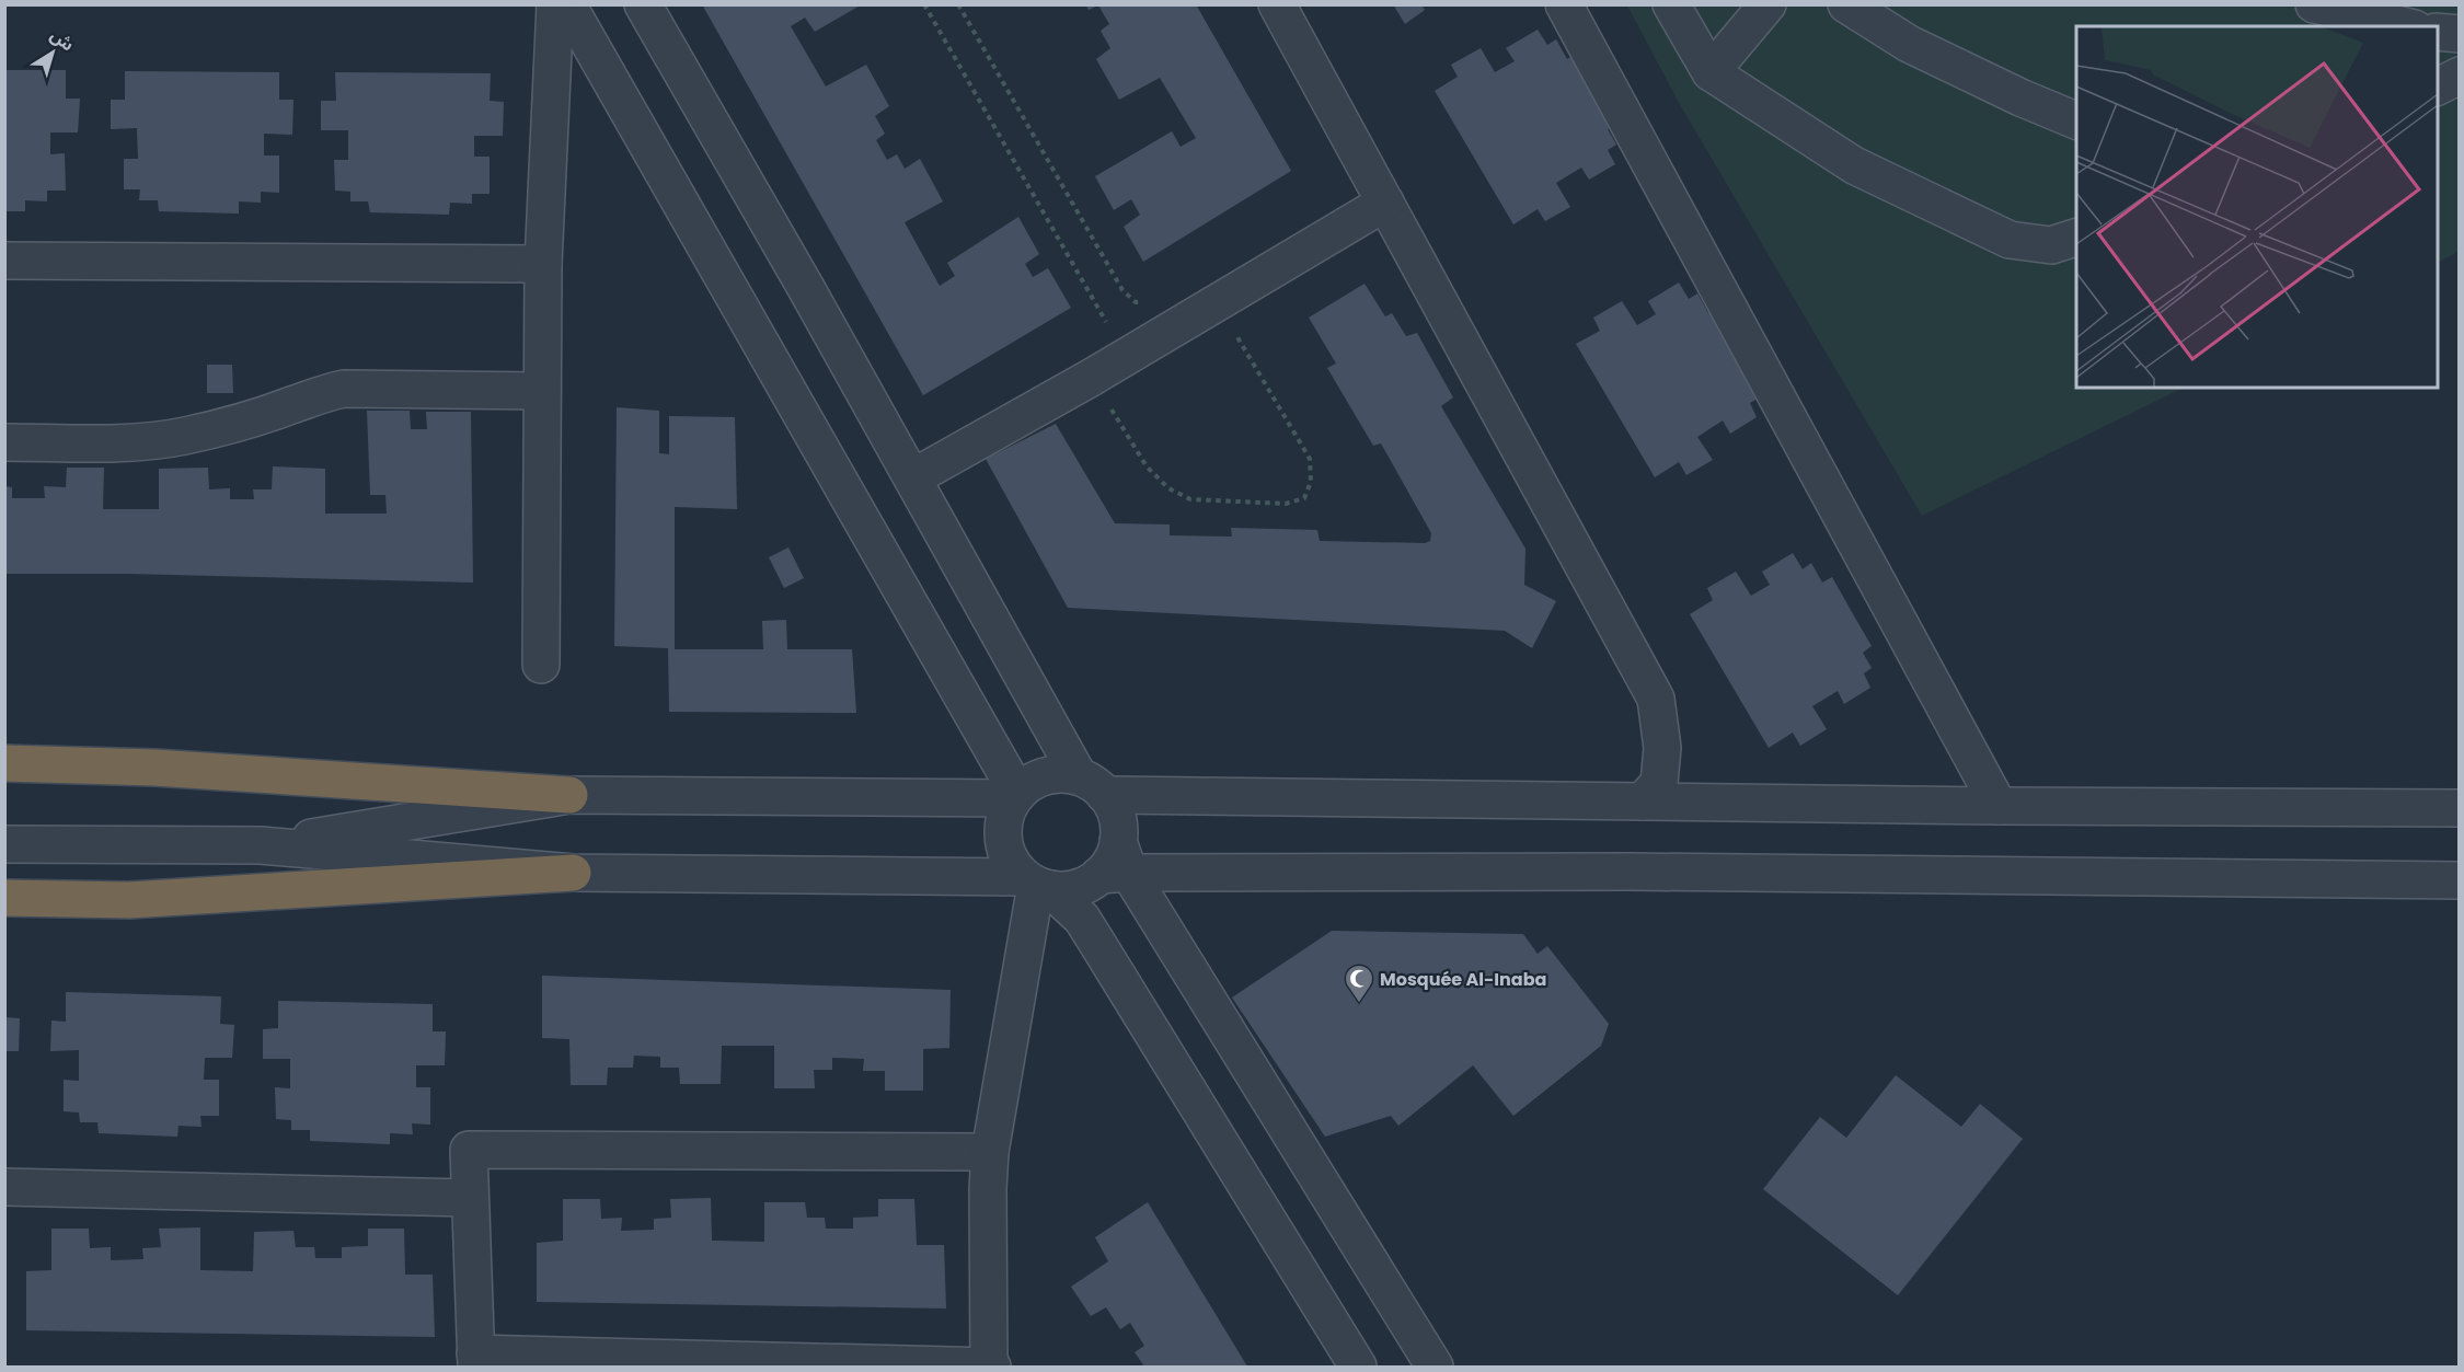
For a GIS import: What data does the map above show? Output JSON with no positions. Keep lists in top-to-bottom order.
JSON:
{
  "places": {
    "mosque": ["Mosquée Al-Inaba"]
  },
  "north": "top right"
}
